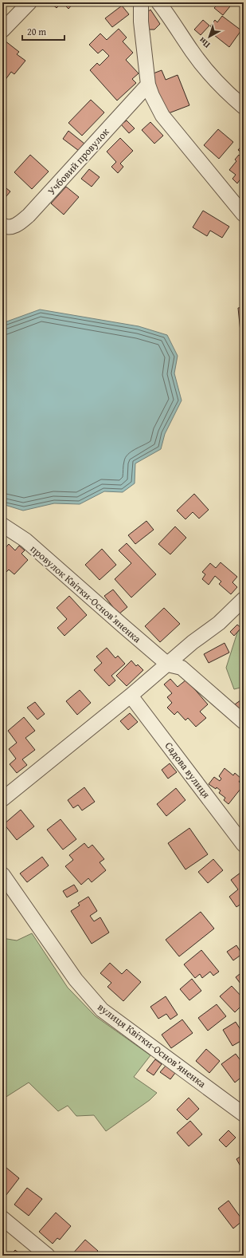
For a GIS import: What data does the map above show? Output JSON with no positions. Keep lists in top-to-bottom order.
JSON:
{
  "streets": {
    "street": [
      "Учбовий провулок",
      "провулок Квітки-Основʼяненка",
      "Садова вулиця",
      "вулиця Квітки-Основ’яненка"
    ]
  },
  "scale_bar": "20 m",
  "north": "bottom left"
}
